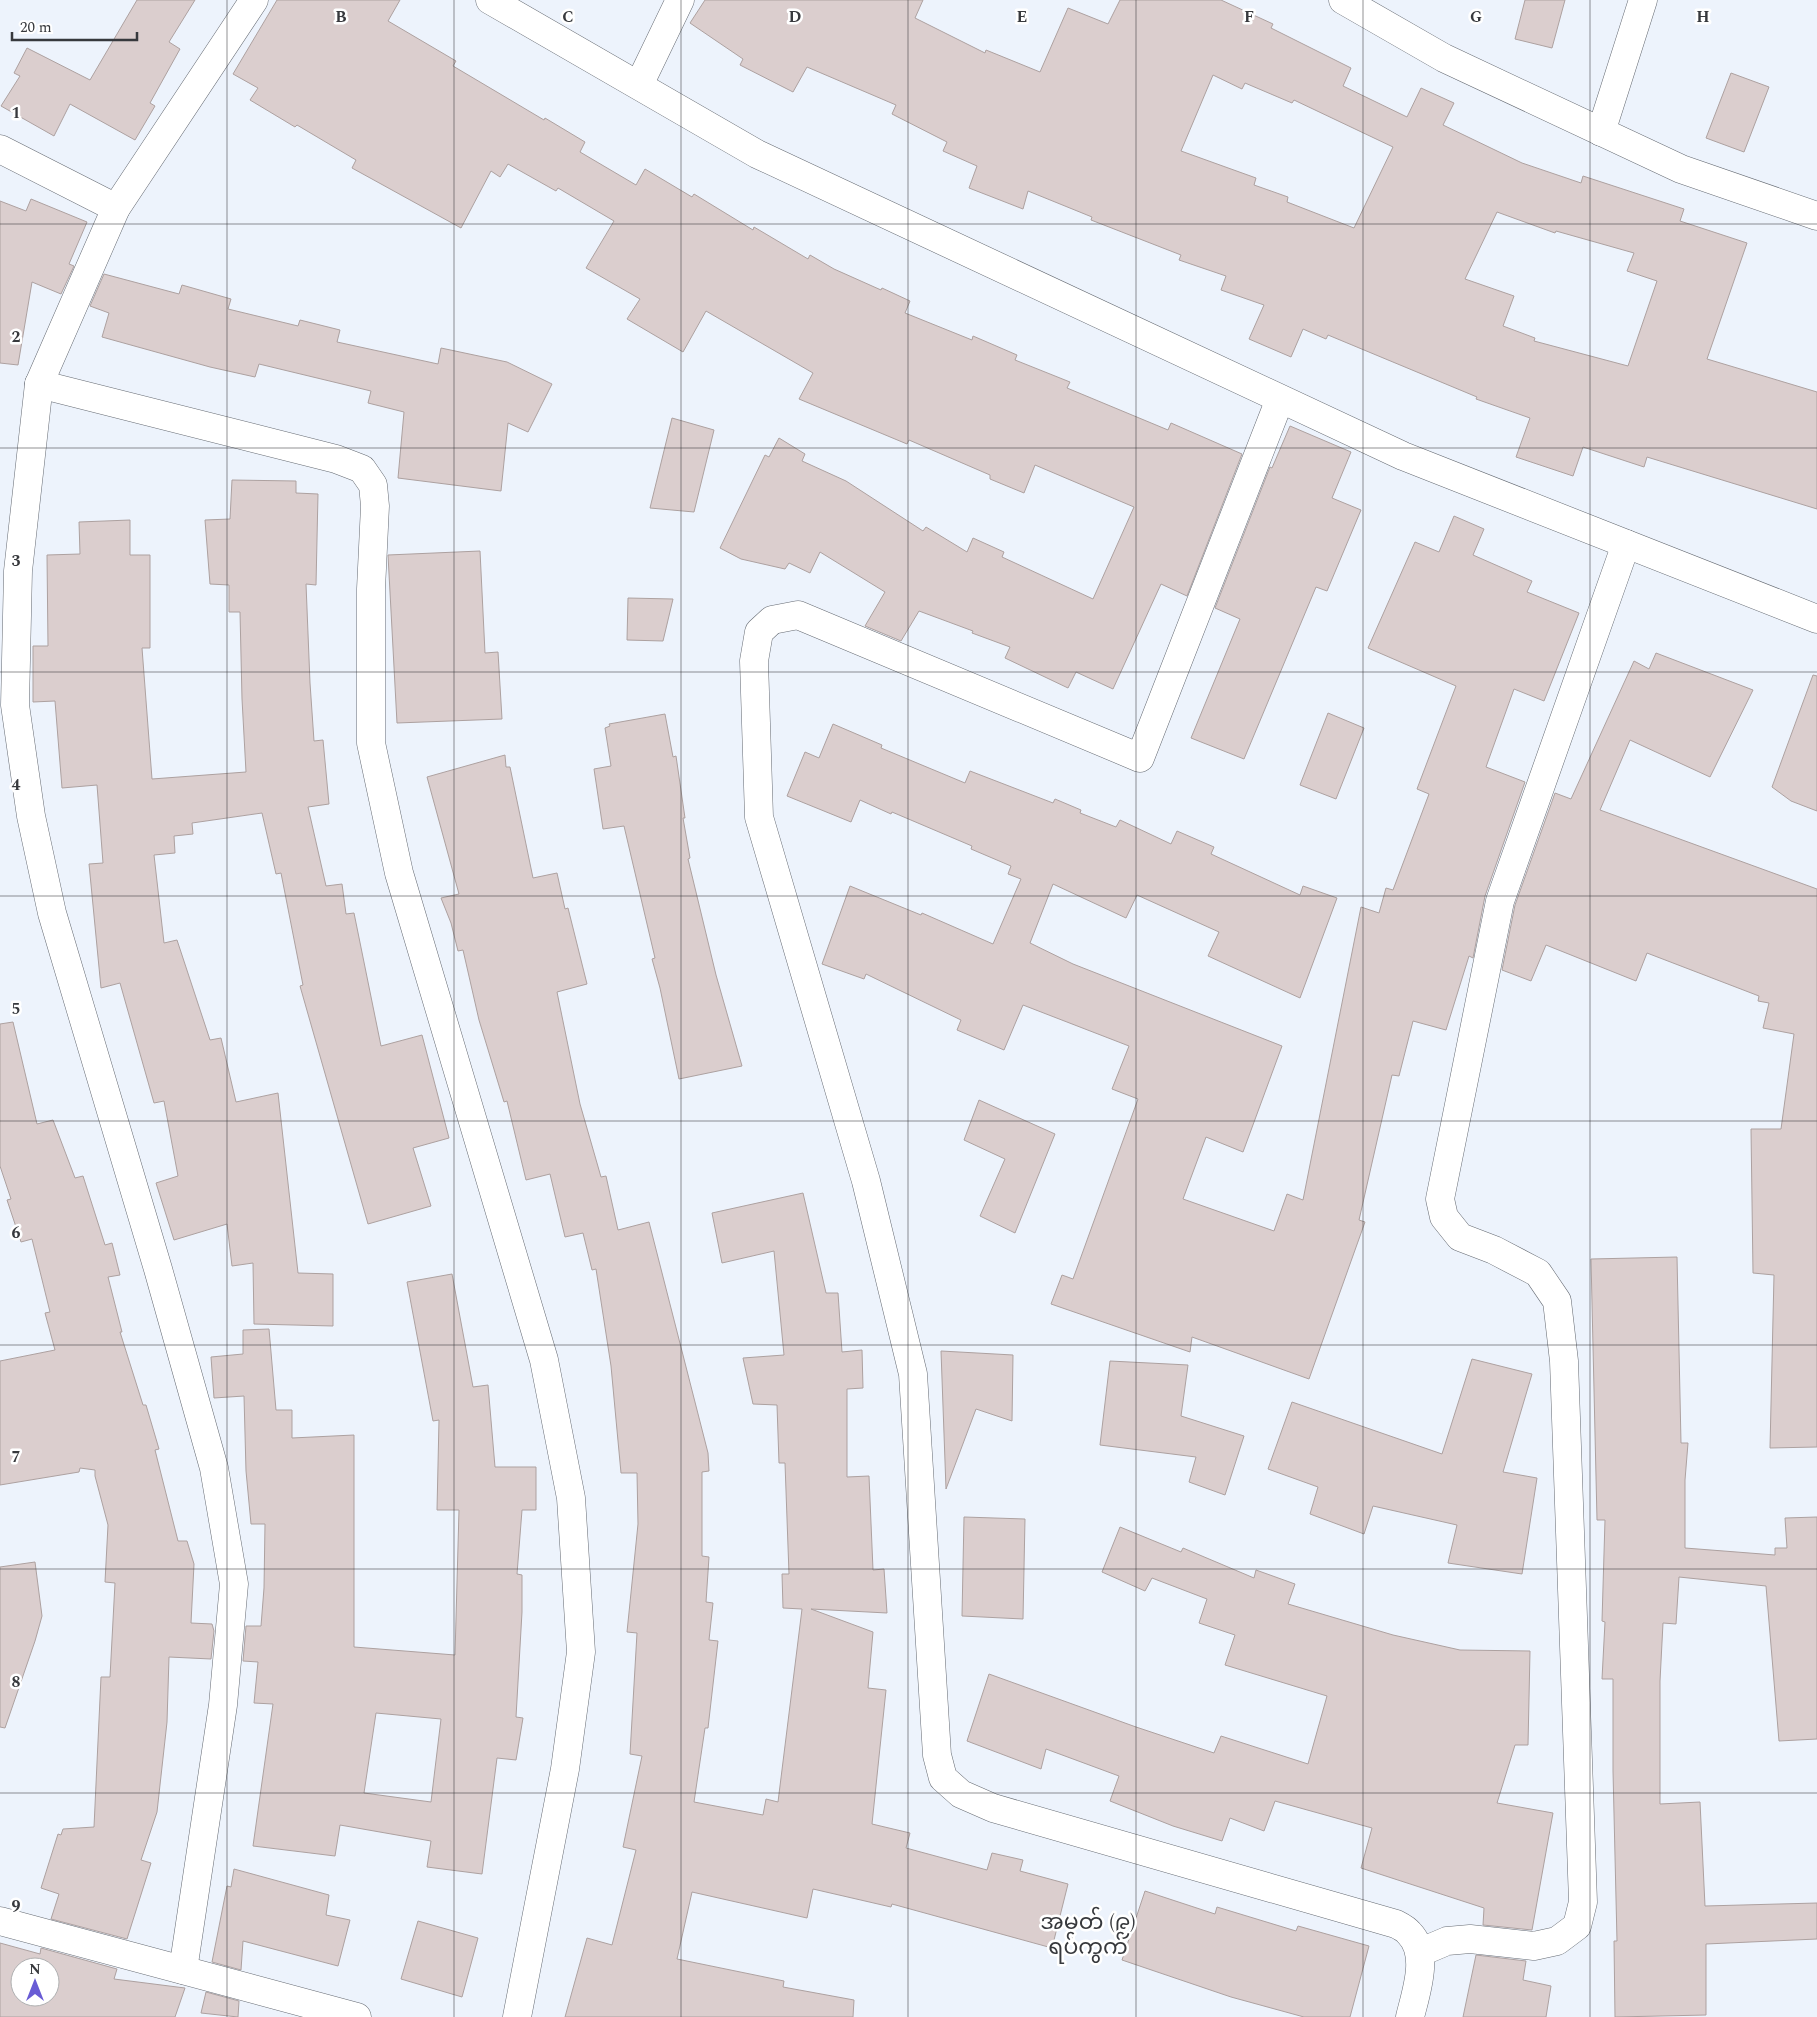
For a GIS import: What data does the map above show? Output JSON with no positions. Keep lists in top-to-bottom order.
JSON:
{
  "districts": ["အမှတ် (၉) ရပ်ကွက်"],
  "scale_bar": "20 m",
  "north": "top",
  "grid": {
    "columns": [
      "B",
      "C",
      "D",
      "E",
      "F",
      "G",
      "H"
    ],
    "rows": [
      "1",
      "2",
      "3",
      "4",
      "5",
      "6",
      "7",
      "8",
      "9"
    ]
  }
}
